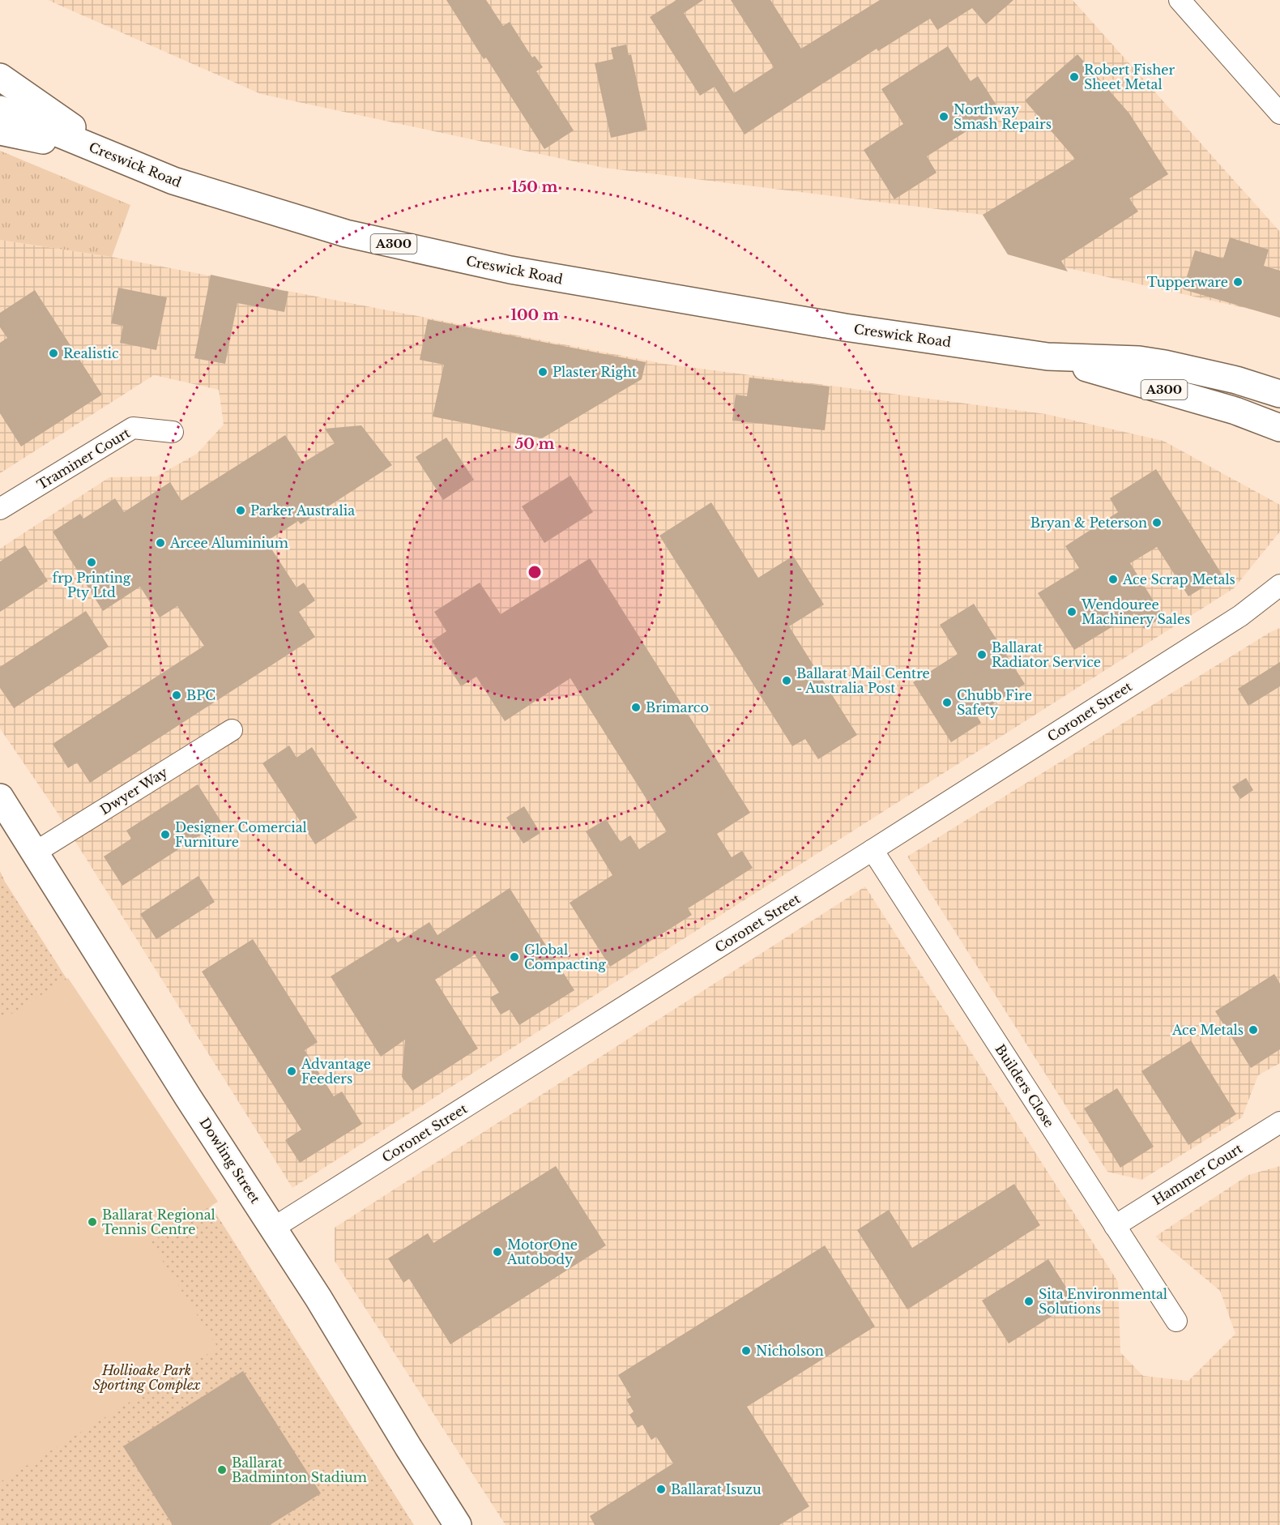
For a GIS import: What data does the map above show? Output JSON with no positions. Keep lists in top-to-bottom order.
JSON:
{
  "streets": {
    "main road": ["Creswick Road", "A300", "Dowling Street"],
    "street": [
      "Traminer Court",
      "Coronet Street",
      "Dwyer Way",
      "Builders Close",
      "Hammer Court"
    ]
  },
  "crossings": [
    ["Coronet Street", "Builders Close"],
    ["Coronet Street", "Dowling Street"],
    ["Dwyer Way", "Dowling Street"],
    ["Builders Close", "Hammer Court"]
  ],
  "parks": ["Hollioake Park Sporting Complex"],
  "places": [
    "Robert Fisher Sheet Metal",
    "Northway Smash Repairs",
    "Tupperware",
    "Realistic",
    "Plaster Right",
    "Parker Australia",
    "Bryan & Peterson",
    "Arcee Aluminium",
    "frp Printing Pty Ltd",
    "Ace Scrap Metals",
    "Wendouree Machinery Sales",
    "Ballarat Radiator Service",
    "Ballarat Mail Centre - Australia Post",
    "BPC",
    "Chubb Fire Safety",
    "Brimarco",
    "Designer Comercial Furniture",
    "Global Compacting",
    "Ace Metals",
    "Advantage Feeders",
    "Ballarat Regional Tennis Centre",
    "MotorOne Autobody",
    "Sita Environmental Solutions",
    "Nicholson",
    "Ballarat Badminton Stadium",
    "Ballarat Isuzu"
  ],
  "rings": ["150 m", "100 m", "50 m"]
}
